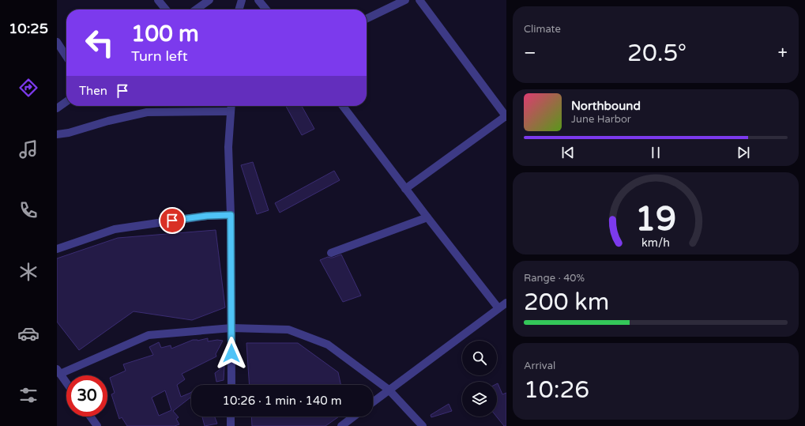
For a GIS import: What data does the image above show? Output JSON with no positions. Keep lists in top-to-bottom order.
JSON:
{
  "page": {
    "tabs": "10:25",
    "tile": [
      "Climate",
      ["Range · 40%", "200 km"],
      ["Arrival", "10:26"]
    ],
    "turn": ["100 m", "Turn left"],
    "heat": ["−", "20.5°", "+"],
    "then": "Then",
    "song": ["Northbound", "June Harbor"],
    "limit": "30",
    "trip": "10:26 · 1 min · 140 m",
    "gauge": ["19", "km/h"]
  }
}
